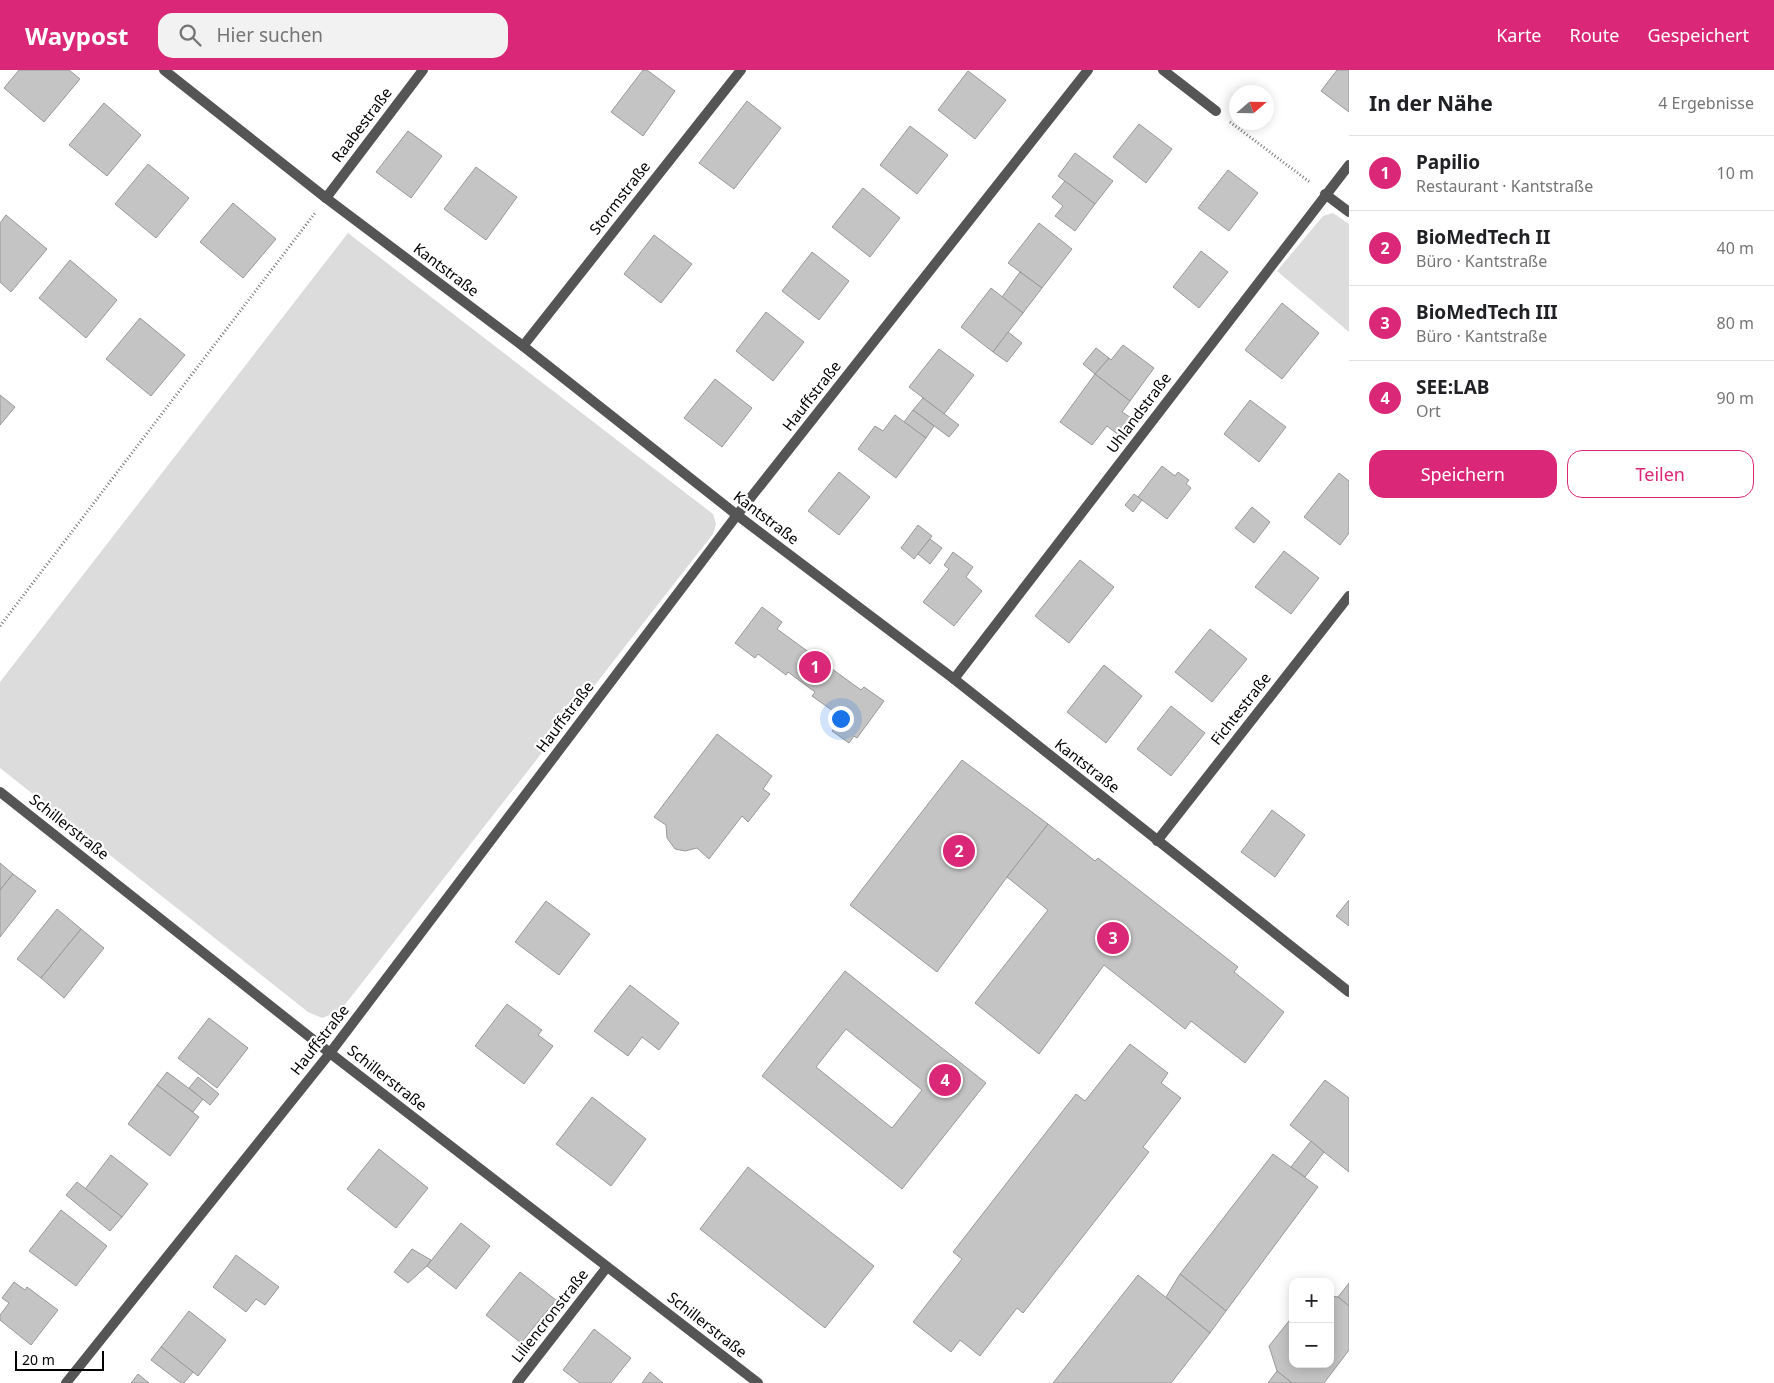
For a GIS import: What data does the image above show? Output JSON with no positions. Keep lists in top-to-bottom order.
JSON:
{
  "streets": {
    "street": [
      "Raabestraße",
      "Stormstraße",
      "Kantstraße",
      "Hauffstraße",
      "Uhlandstraße",
      "Fichtestraße",
      "Schillerstraße",
      "Liliencronstraße"
    ]
  },
  "crossings": [
    ["Raabestraße", "Kantstraße"],
    ["Stormstraße", "Kantstraße"],
    ["Kantstraße", "Hauffstraße"],
    ["Kantstraße", "Uhlandstraße"],
    ["Kantstraße", "Fichtestraße"],
    ["Hauffstraße", "Schillerstraße"],
    ["Schillerstraße", "Liliencronstraße"]
  ],
  "scale_bar": "20 m",
  "north": "right",
  "page": {
    "header": "Waypost",
    "search": "Hier suchen",
    "nav": ["Karte", "Route", "Gespeichert"],
    "heading": ["In der Nähe", "4 Ergebnisse"],
    "list": [
      {
        "mark": "1",
        "name": "Papilio",
        "note": "Restaurant · Kantstraße",
        "value": "10 m"
      },
      {
        "mark": "2",
        "name": "BioMedTech II",
        "note": "Büro · Kantstraße",
        "value": "40 m"
      },
      {
        "mark": "3",
        "name": "BioMedTech III",
        "note": "Büro · Kantstraße",
        "value": "80 m"
      },
      {
        "mark": "4",
        "name": "SEE:LAB",
        "note": "Ort",
        "value": "90 m"
      }
    ],
    "buttons": ["Speichern", "Teilen"],
    "pins": [
      "1",
      "2",
      "3",
      "4"
    ],
    "map_buttons": ["+", "−"],
    "scale": "20 m"
  }
}
